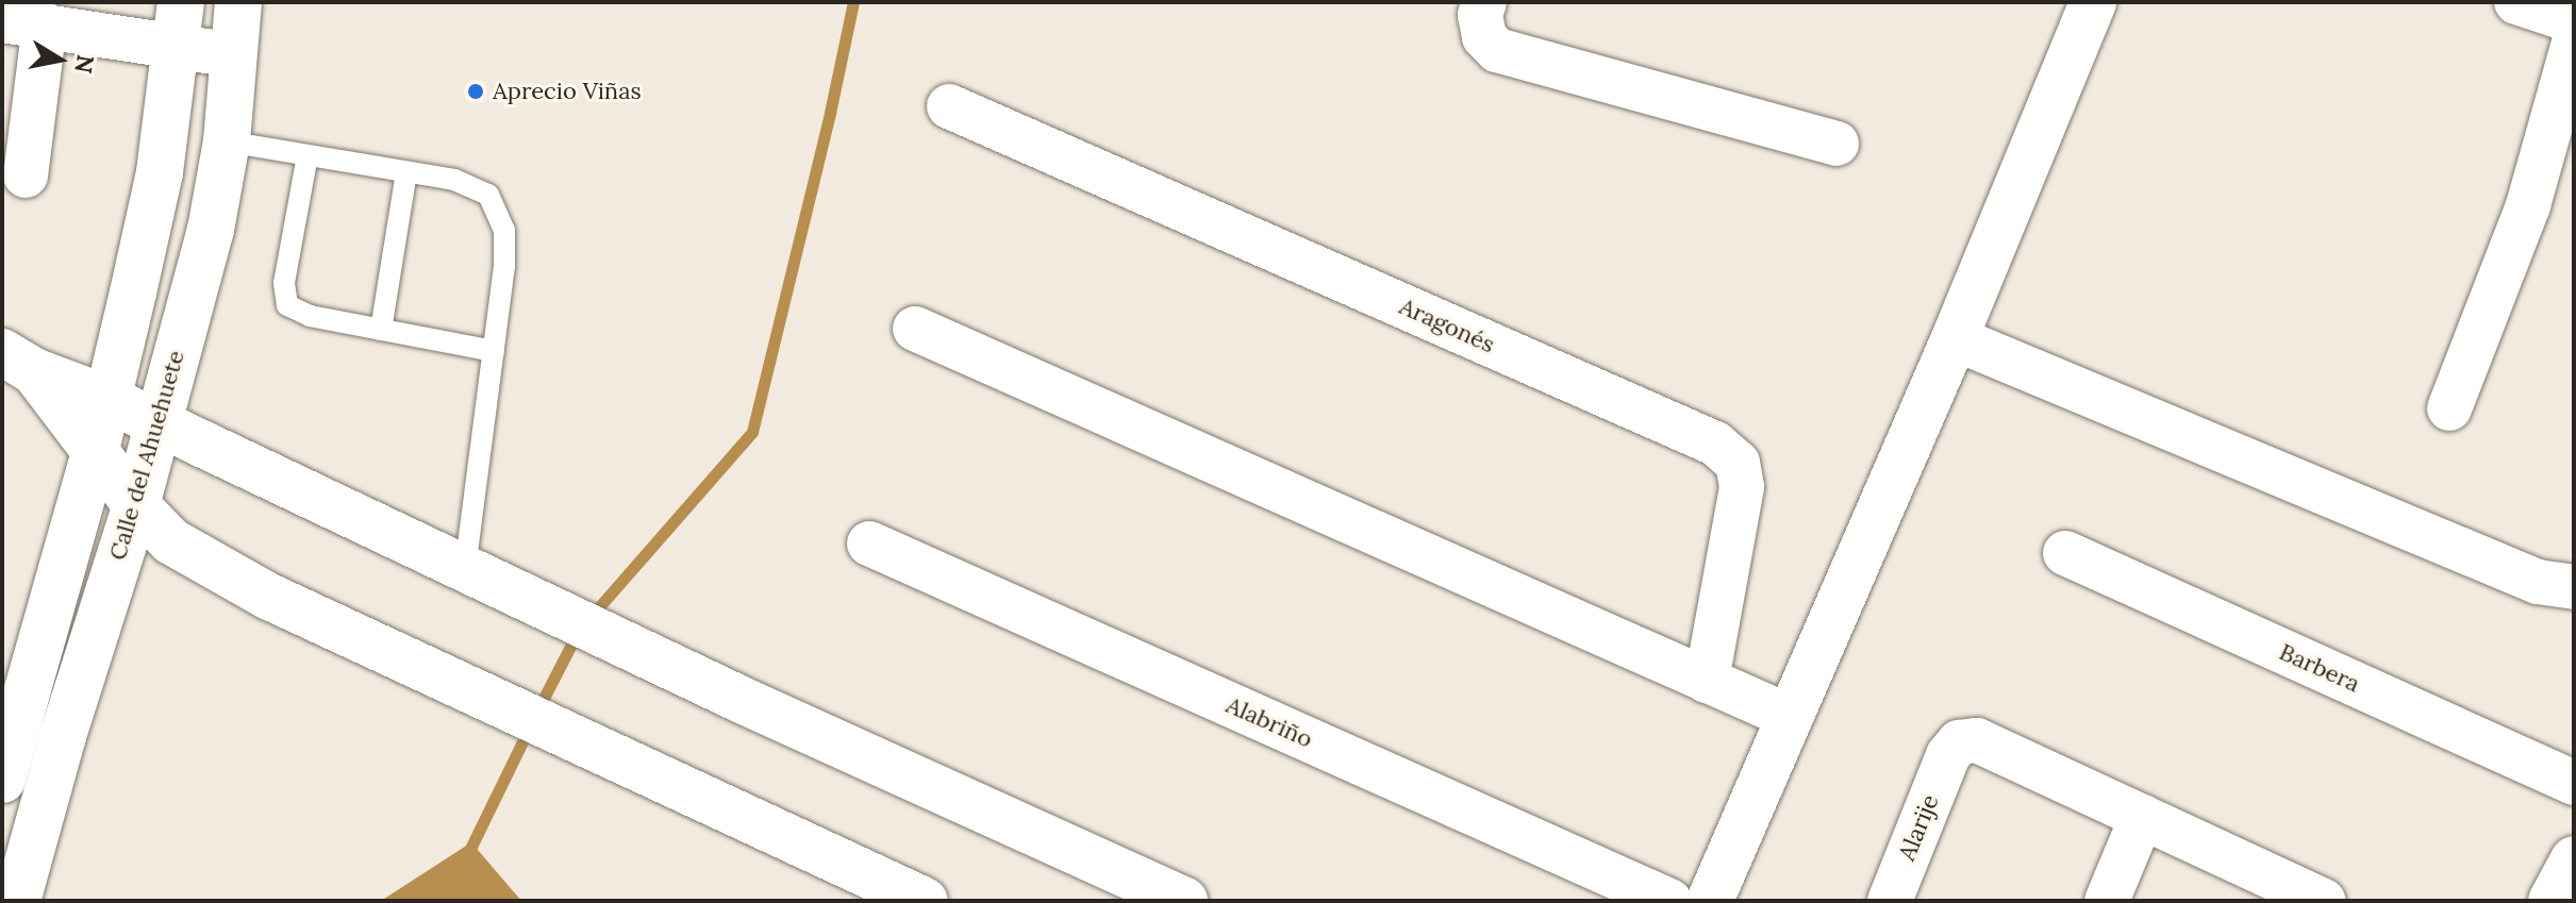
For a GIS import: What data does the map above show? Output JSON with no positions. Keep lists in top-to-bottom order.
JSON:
{
  "streets": {
    "street": [
      "Aragonés",
      "Calle del Ahuehuete",
      "Barbera",
      "Alabriño",
      "Alarije"
    ]
  },
  "places": ["Aprecio Viñas"],
  "north": "right"
}
